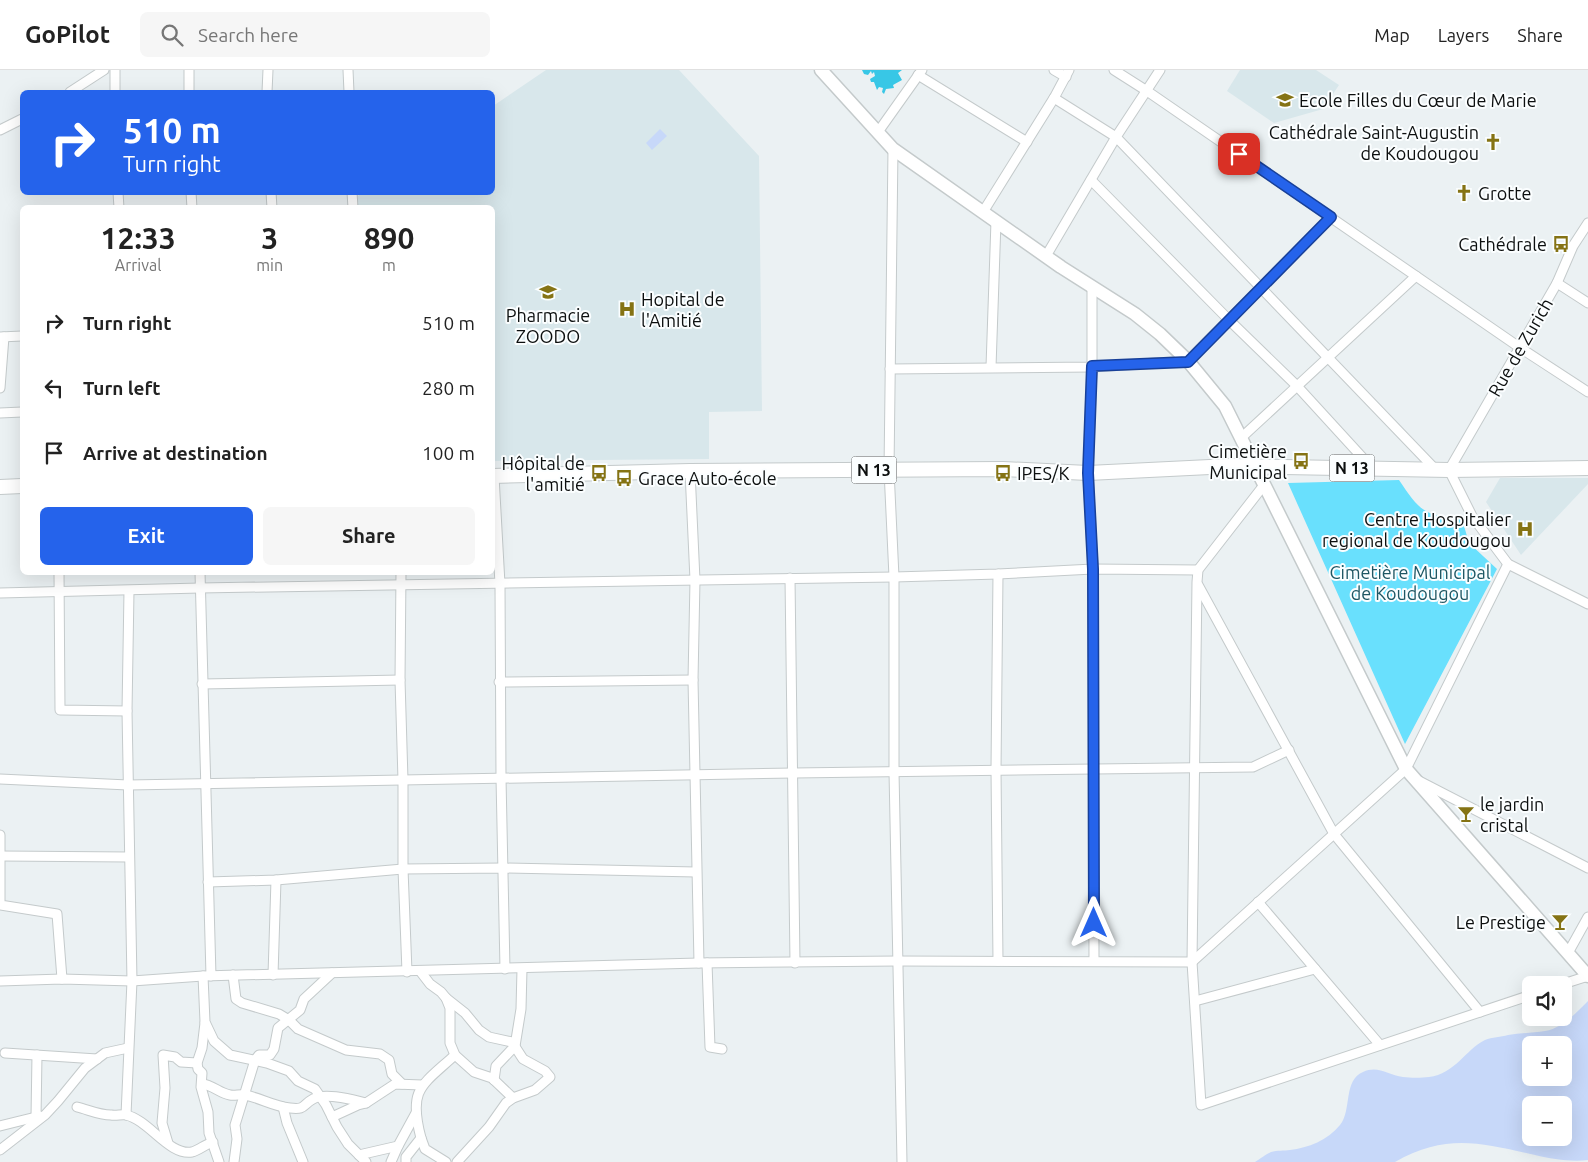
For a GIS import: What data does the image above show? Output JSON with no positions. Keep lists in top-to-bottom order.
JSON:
{
  "streets": {
    "main road": ["N 13"],
    "street": ["Rue de Zurich"]
  },
  "crossings": [
    ["Rue de Zurich", "N 13"]
  ],
  "parks": ["Cimetière Municipal de Koudougou"],
  "places": {
    "school or university": ["Ecole Filles du Cœur de Marie", "Pharmacie ZOODO"],
    "church": ["Cathédrale Saint-Augustin de Koudougou", "Grotte"],
    "bus stop": [
      "Cathédrale",
      "Cimetière Municipal",
      "Hôpital de l'amitié",
      "IPES/K",
      "Grace Auto-école"
    ],
    "hospital": ["Hopital de l'Amitié", "Centre Hospitalier regional de Koudougou"],
    "bar": ["le jardin cristal", "Le Prestige"]
  },
  "page": {
    "header": "GoPilot",
    "search": "Search here",
    "nav": ["Map", "Layers", "Share"],
    "turn": ["510 m", "Turn right"],
    "eta": [
      "12:33",
      "Arrival",
      "3",
      "min",
      "890",
      "m"
    ],
    "list": [
      {
        "name": "Turn right",
        "value": "510 m"
      },
      {
        "name": "Turn left",
        "value": "280 m"
      },
      {
        "name": "Arrive at destination",
        "value": "100 m"
      }
    ],
    "buttons": ["Exit", "Share"],
    "map_buttons": ["+", "−"]
  }
}
